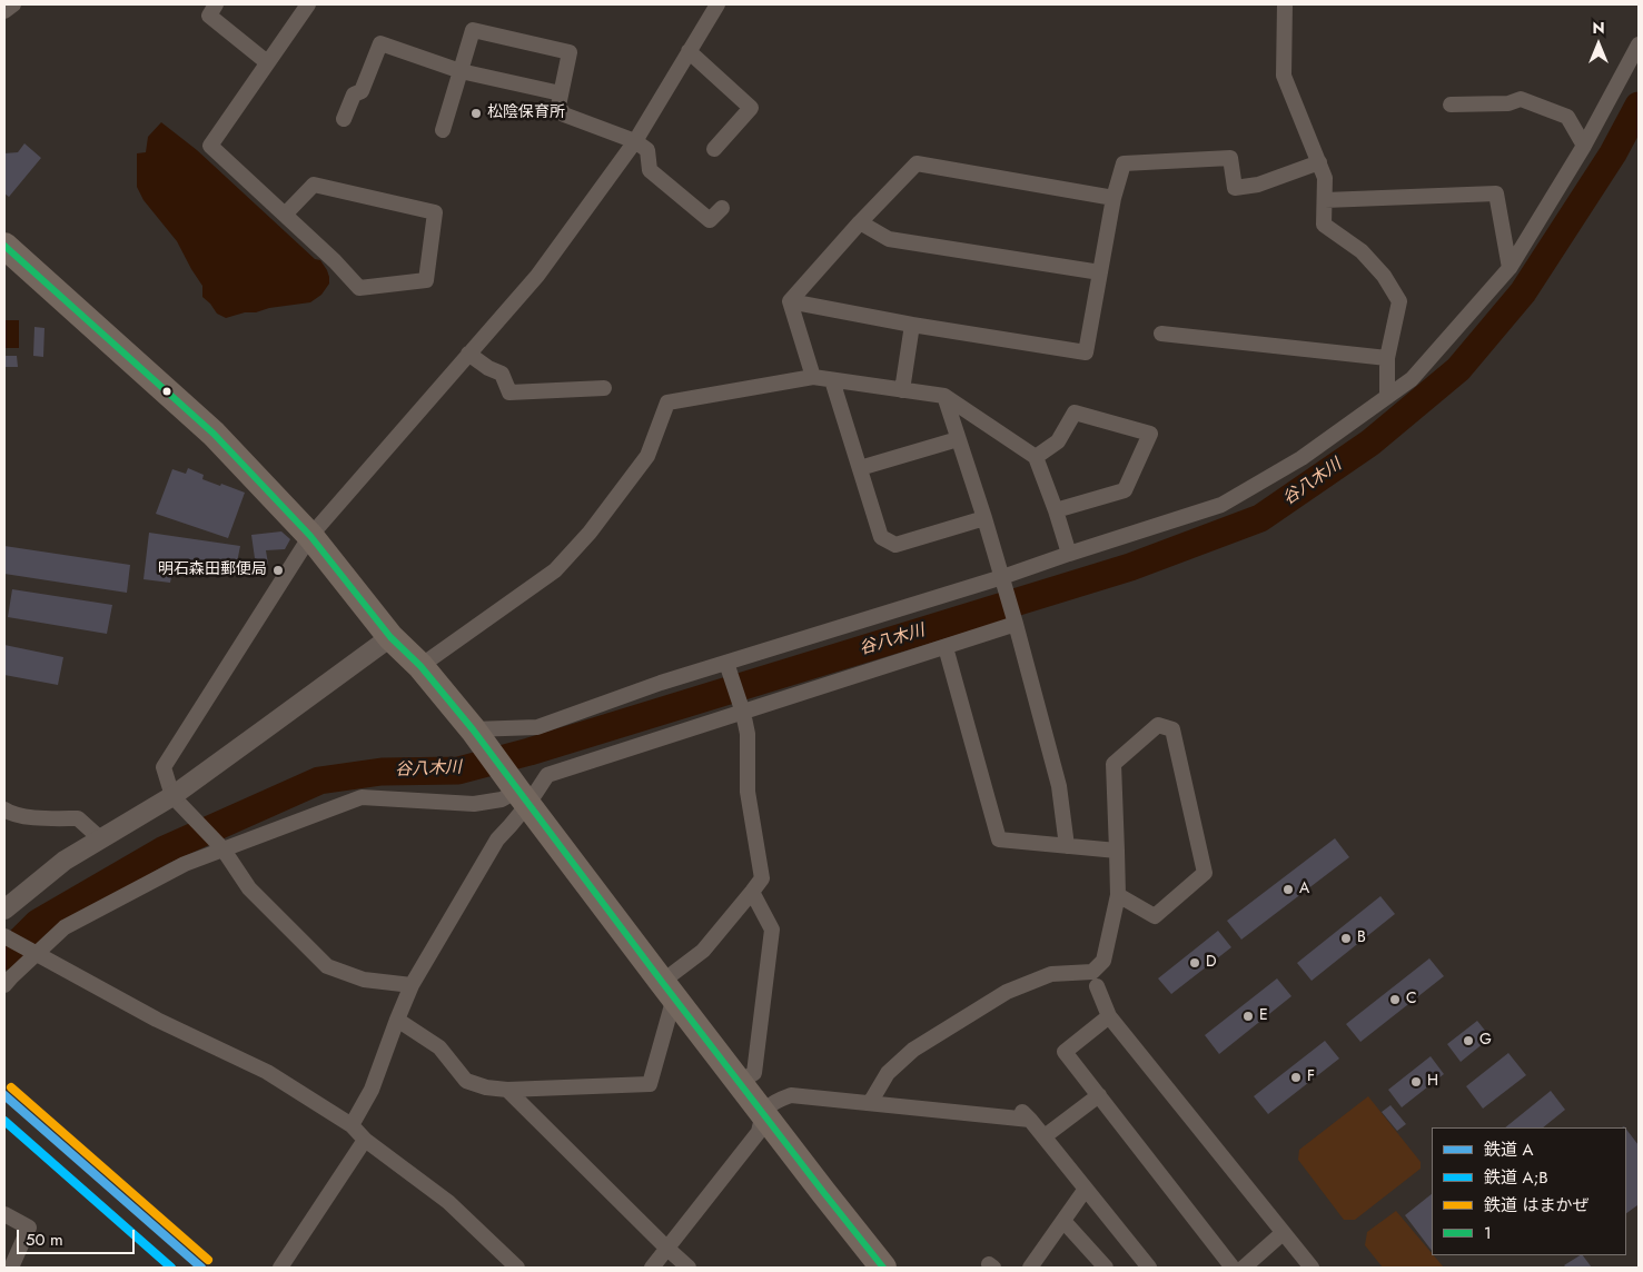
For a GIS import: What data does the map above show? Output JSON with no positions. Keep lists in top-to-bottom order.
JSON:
{
  "water": ["谷八木川"],
  "places": [
    "松陰保育所",
    "明石森田郵便局",
    "A",
    "B",
    "D",
    "C",
    "E",
    "G",
    "F",
    "H"
  ],
  "lines": [
    "transit line 1",
    "rail line はまかぜ",
    "rail line A",
    "rail line A;B"
  ],
  "legend": [
    "鉄道 A",
    "鉄道 A;B",
    "鉄道 はまかぜ",
    "1"
  ],
  "scale_bar": "50 m",
  "north": "top"
}
